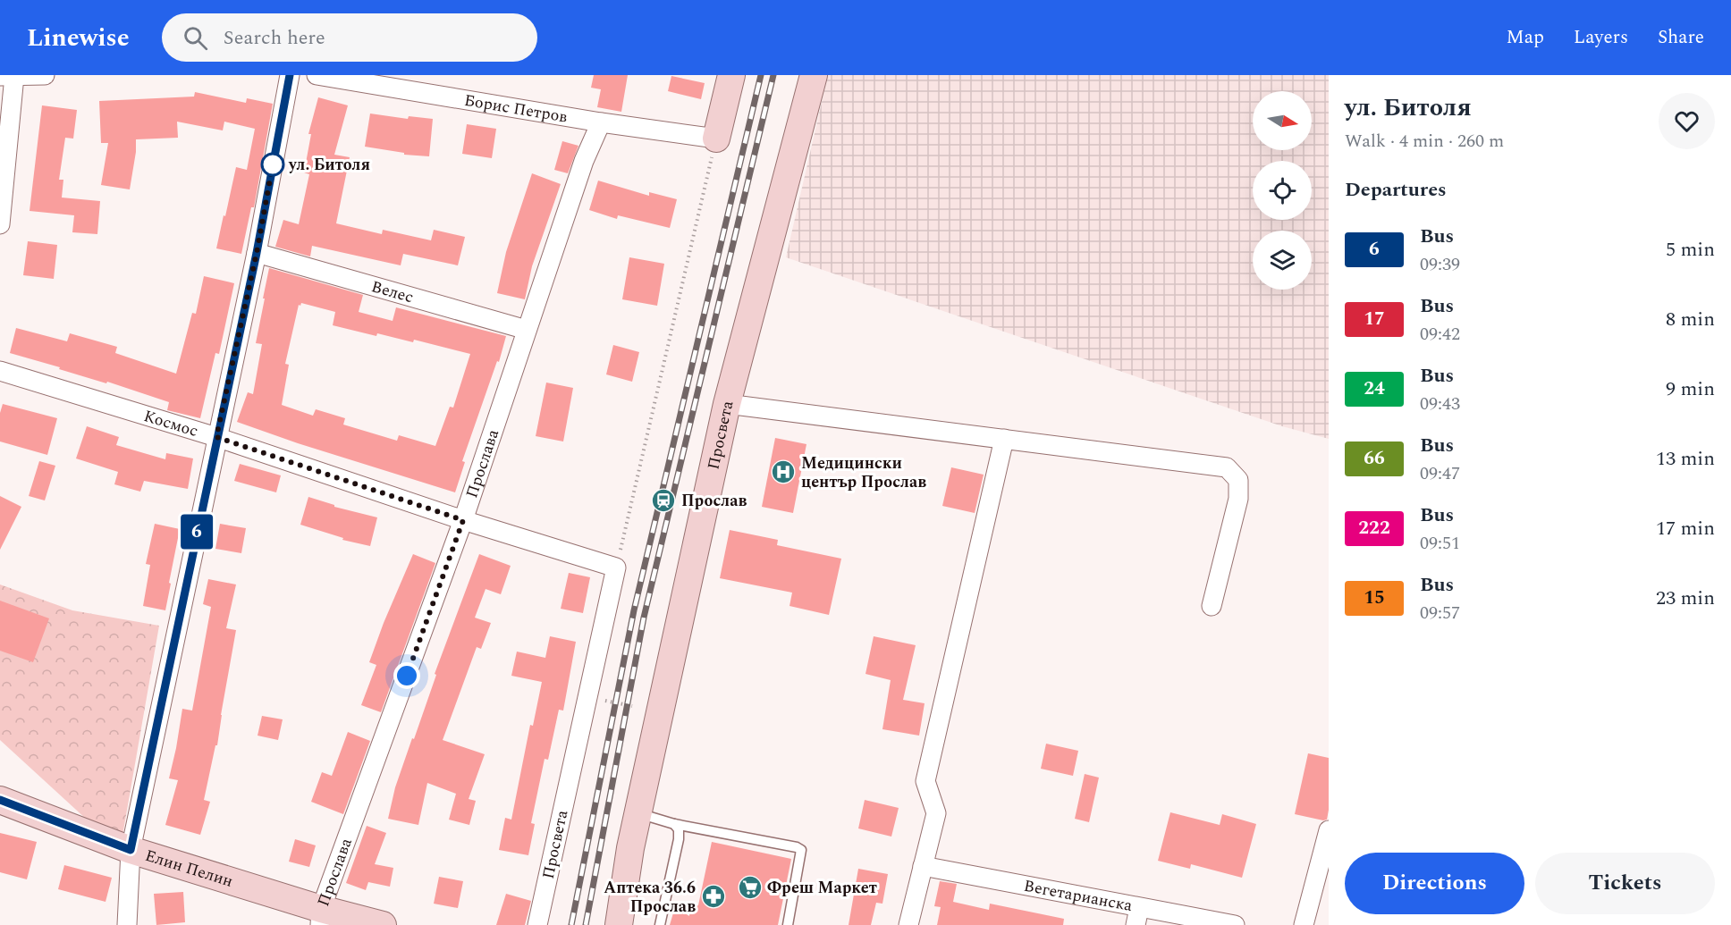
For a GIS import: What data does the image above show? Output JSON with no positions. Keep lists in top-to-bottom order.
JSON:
{
  "streets": {
    "street": [
      "Борис Петров",
      "Велес",
      "Космос",
      "Просвета",
      "Прослава",
      "Елин Пелин",
      "Вегетарианска"
    ]
  },
  "crossings": [
    ["Борис Петров", "Прослава"],
    ["Велес", "Прослава"],
    ["Космос", "Просвета"],
    ["Космос", "Прослава"],
    ["Прослава", "Елин Пелин"]
  ],
  "places": {
    "other": ["ул. Битоля"],
    "hospital": ["Медицински център Прослав"],
    "station": ["Прослав"],
    "supermarket": ["Фреш Маркет"],
    "pharmacy": ["Аптека 36.6 Прослав"]
  },
  "lines": ["bus line 6"],
  "north": "right",
  "page": {
    "header": "Linewise",
    "search": "Search here",
    "nav": ["Map", "Layers", "Share"],
    "on_map": "6",
    "heading": [
      ["ул. Битоля", "Walk · 4 min · 260 m"],
      "Departures"
    ],
    "list": [
      {
        "mark": "6",
        "name": "Bus",
        "note": "09:39",
        "value": "5 min"
      },
      {
        "mark": "17",
        "name": "Bus",
        "note": "09:42",
        "value": "8 min"
      },
      {
        "mark": "24",
        "name": "Bus",
        "note": "09:43",
        "value": "9 min"
      },
      {
        "mark": "66",
        "name": "Bus",
        "note": "09:47",
        "value": "13 min"
      },
      {
        "mark": "222",
        "name": "Bus",
        "note": "09:51",
        "value": "17 min"
      },
      {
        "mark": "15",
        "name": "Bus",
        "note": "09:57",
        "value": "23 min"
      }
    ],
    "buttons": ["Directions", "Tickets"]
  }
}
